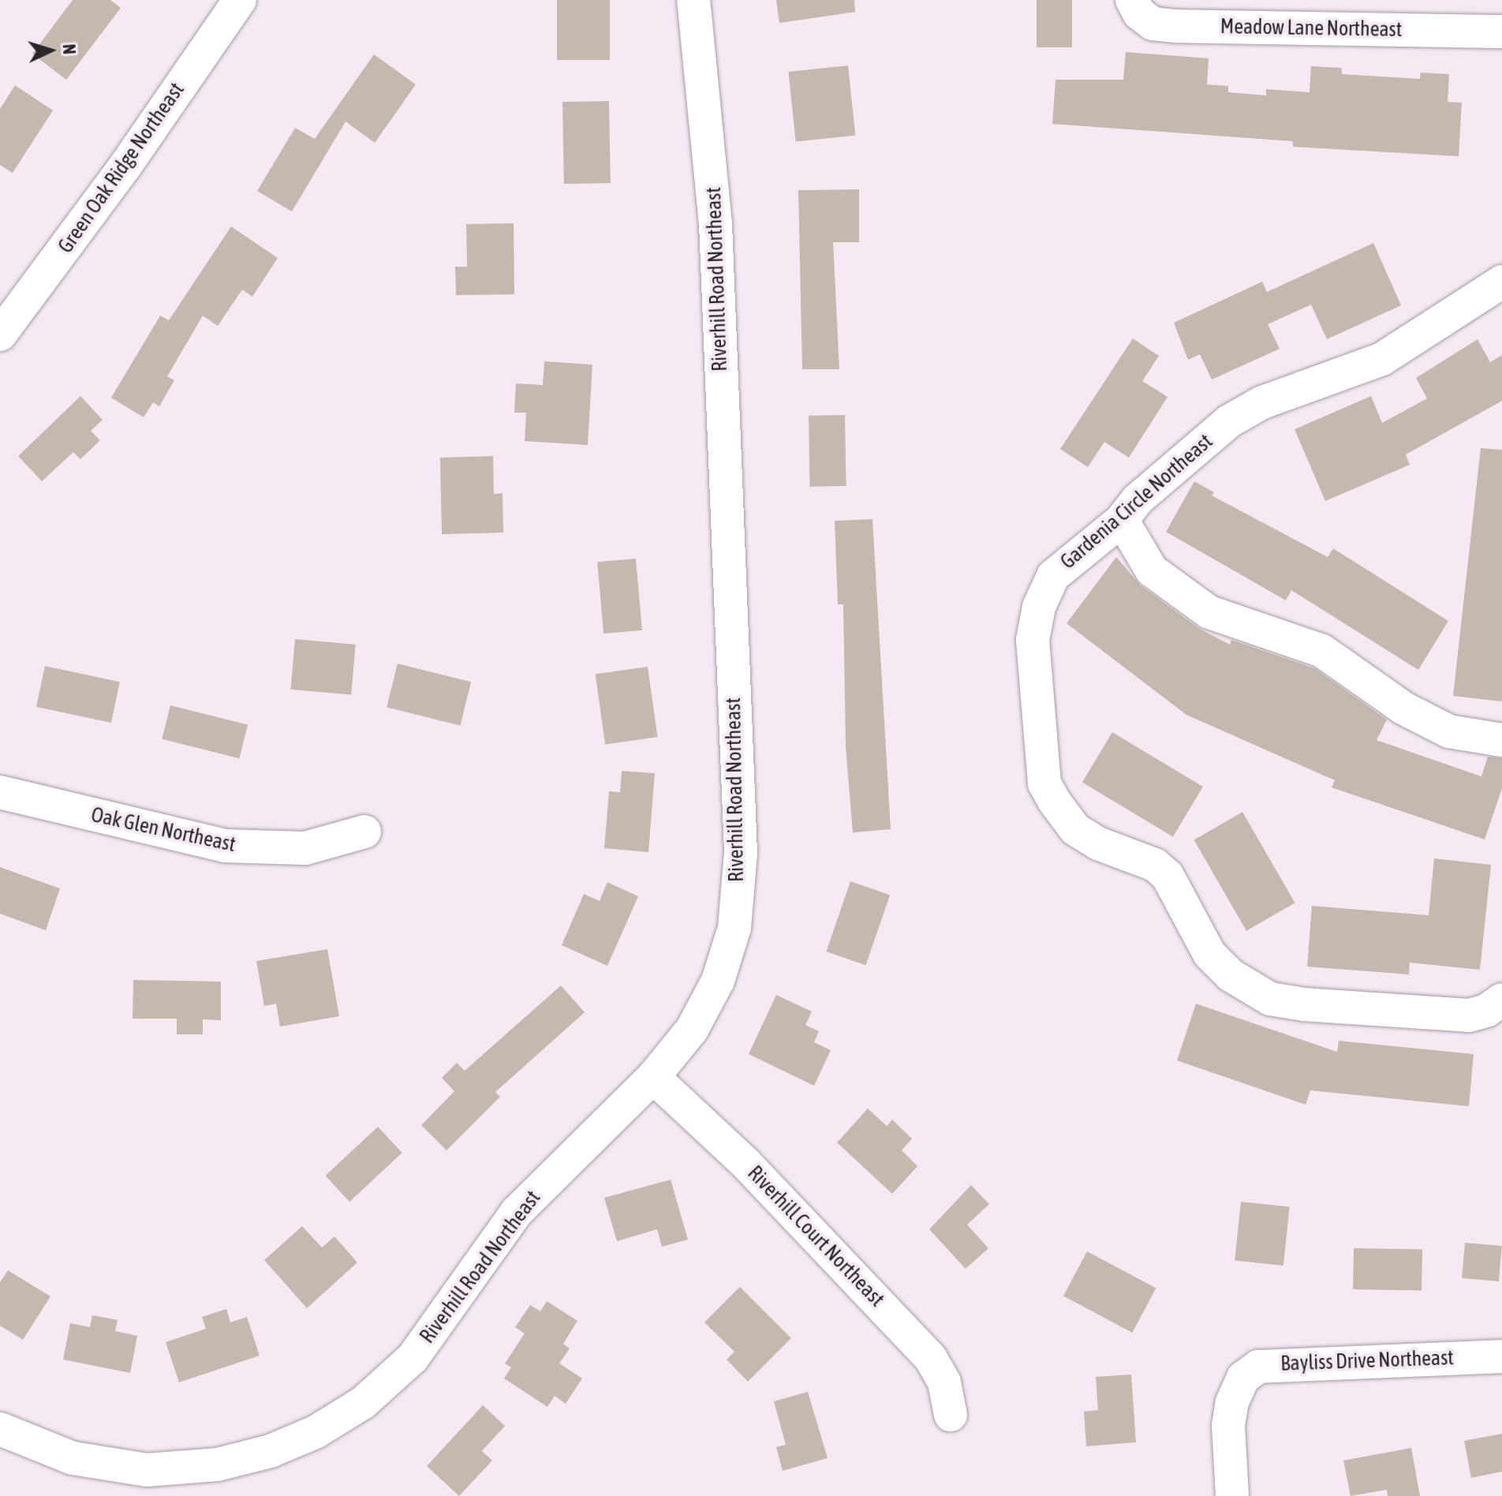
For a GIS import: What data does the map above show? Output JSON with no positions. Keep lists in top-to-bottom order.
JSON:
{
  "streets": {
    "street": [
      "Meadow Lane Northeast",
      "Green Oak Ridge Northeast",
      "Riverhill Road Northeast",
      "Gardenia Circle Northeast",
      "Oak Glen Northeast",
      "Riverhill Court Northeast",
      "Bayliss Drive Northeast"
    ]
  },
  "crossings": [
    ["Riverhill Road Northeast", "Riverhill Court Northeast"]
  ],
  "north": "right"
}
